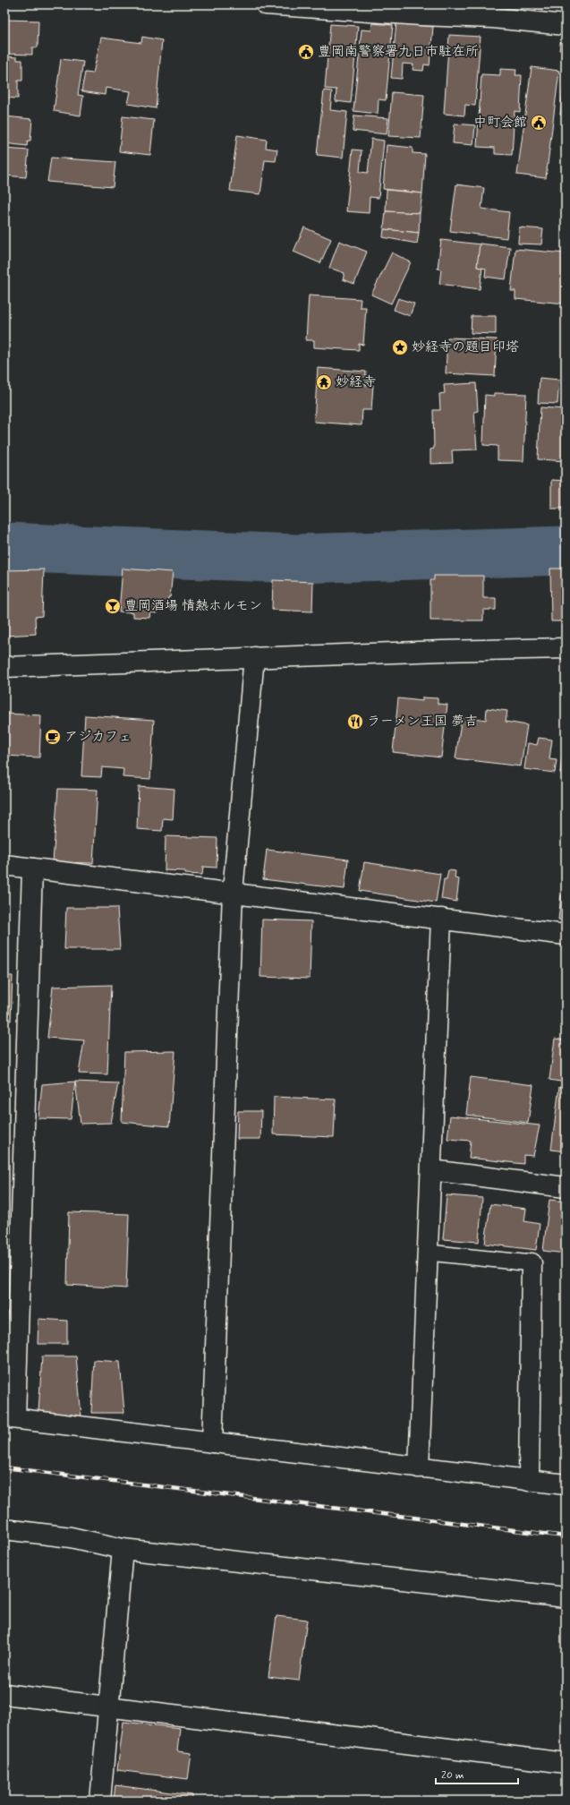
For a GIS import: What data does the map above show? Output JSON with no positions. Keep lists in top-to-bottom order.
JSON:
{
  "places": {
    "public building": ["豊岡南警察署九日市駐在所", "中町会館"],
    "place": ["妙経寺の題目印塔"],
    "temple": ["妙経寺"],
    "bar": ["豊岡酒場 情熱ホルモン"],
    "restaurant": ["ラーメン王国 夢吉"],
    "cafe": ["アジカフェ"]
  },
  "scale_bar": "20 m"
}
